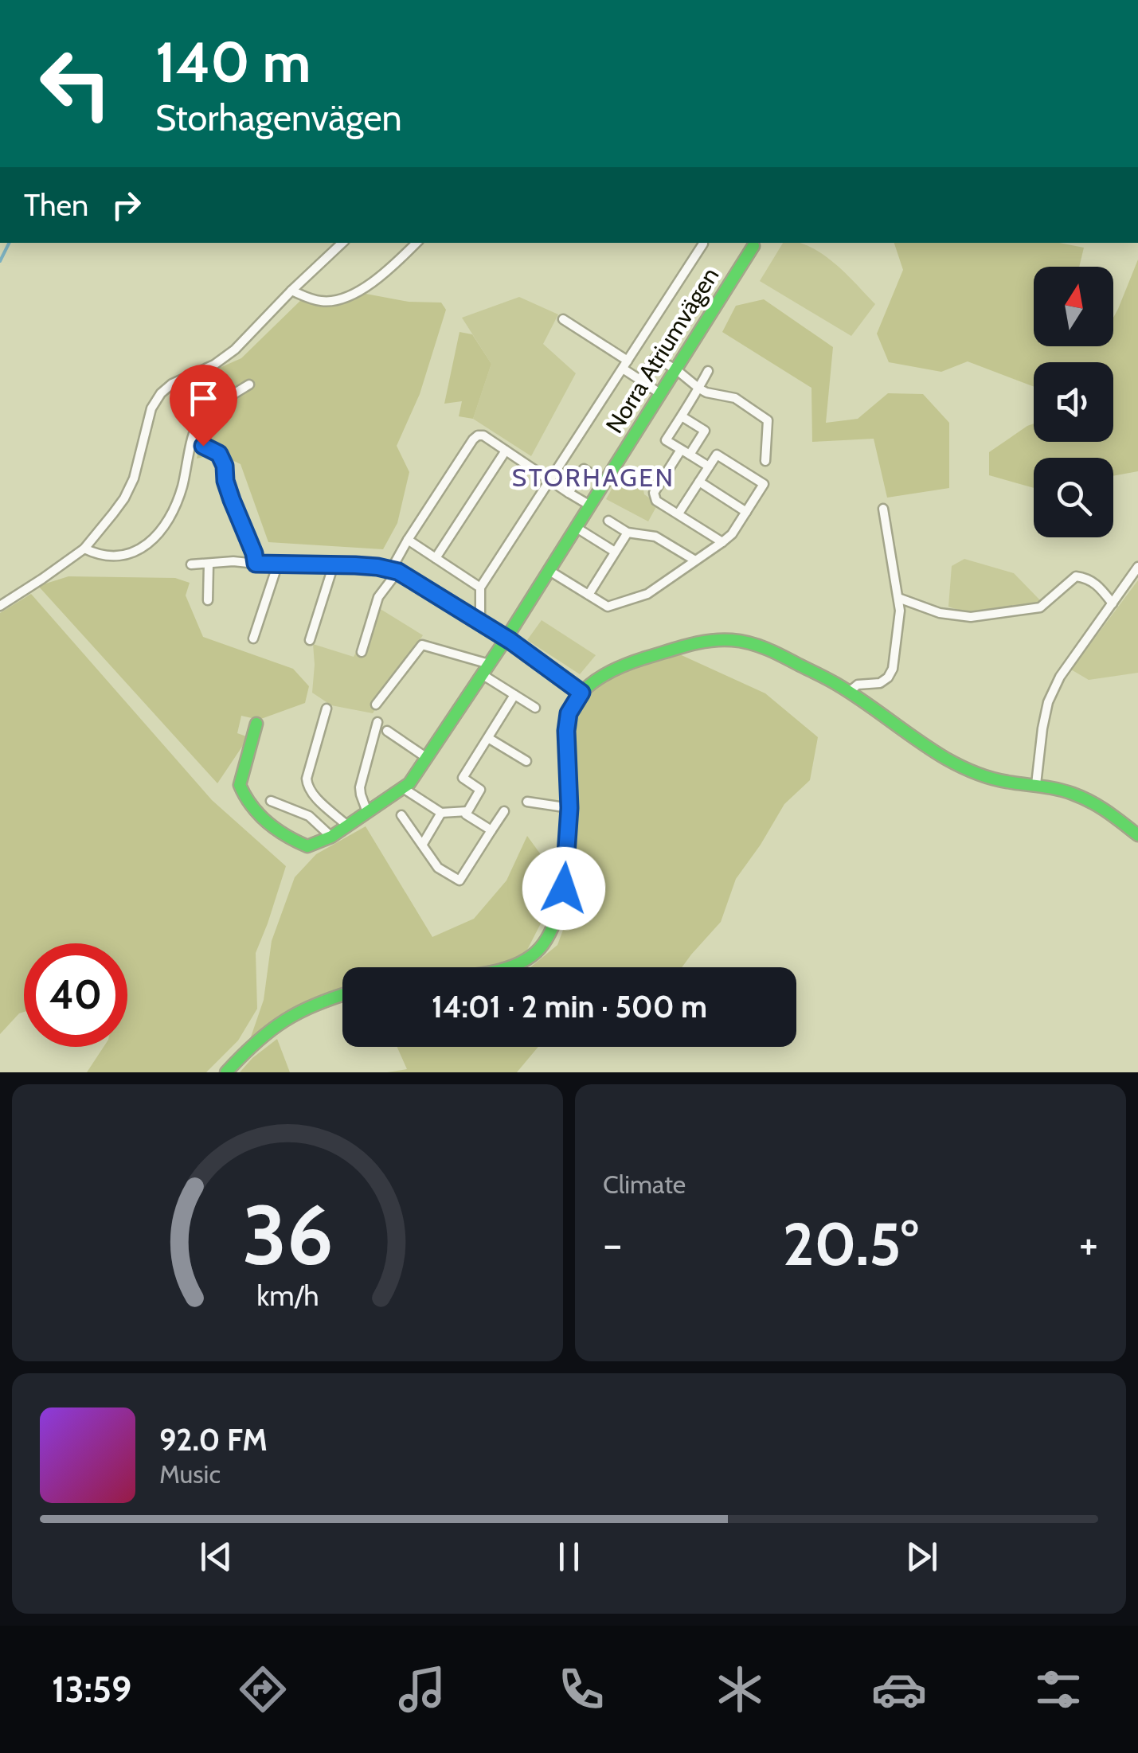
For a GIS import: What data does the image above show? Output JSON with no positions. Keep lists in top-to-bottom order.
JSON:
{
  "streets": {
    "street": ["Norra Atriumvägen"]
  },
  "districts": ["STORHAGEN"],
  "north": "top",
  "page": {
    "turn": ["140 m", "Storhagenvägen"],
    "then": "Then",
    "limit": "40",
    "trip": "14:01 · 2 min · 500 m",
    "tile": "Climate",
    "heat": ["−", "20.5°", "+"],
    "song": ["92.0 FM", "Music"],
    "tabs": "13:59",
    "gauge": ["36", "km/h"]
  }
}
